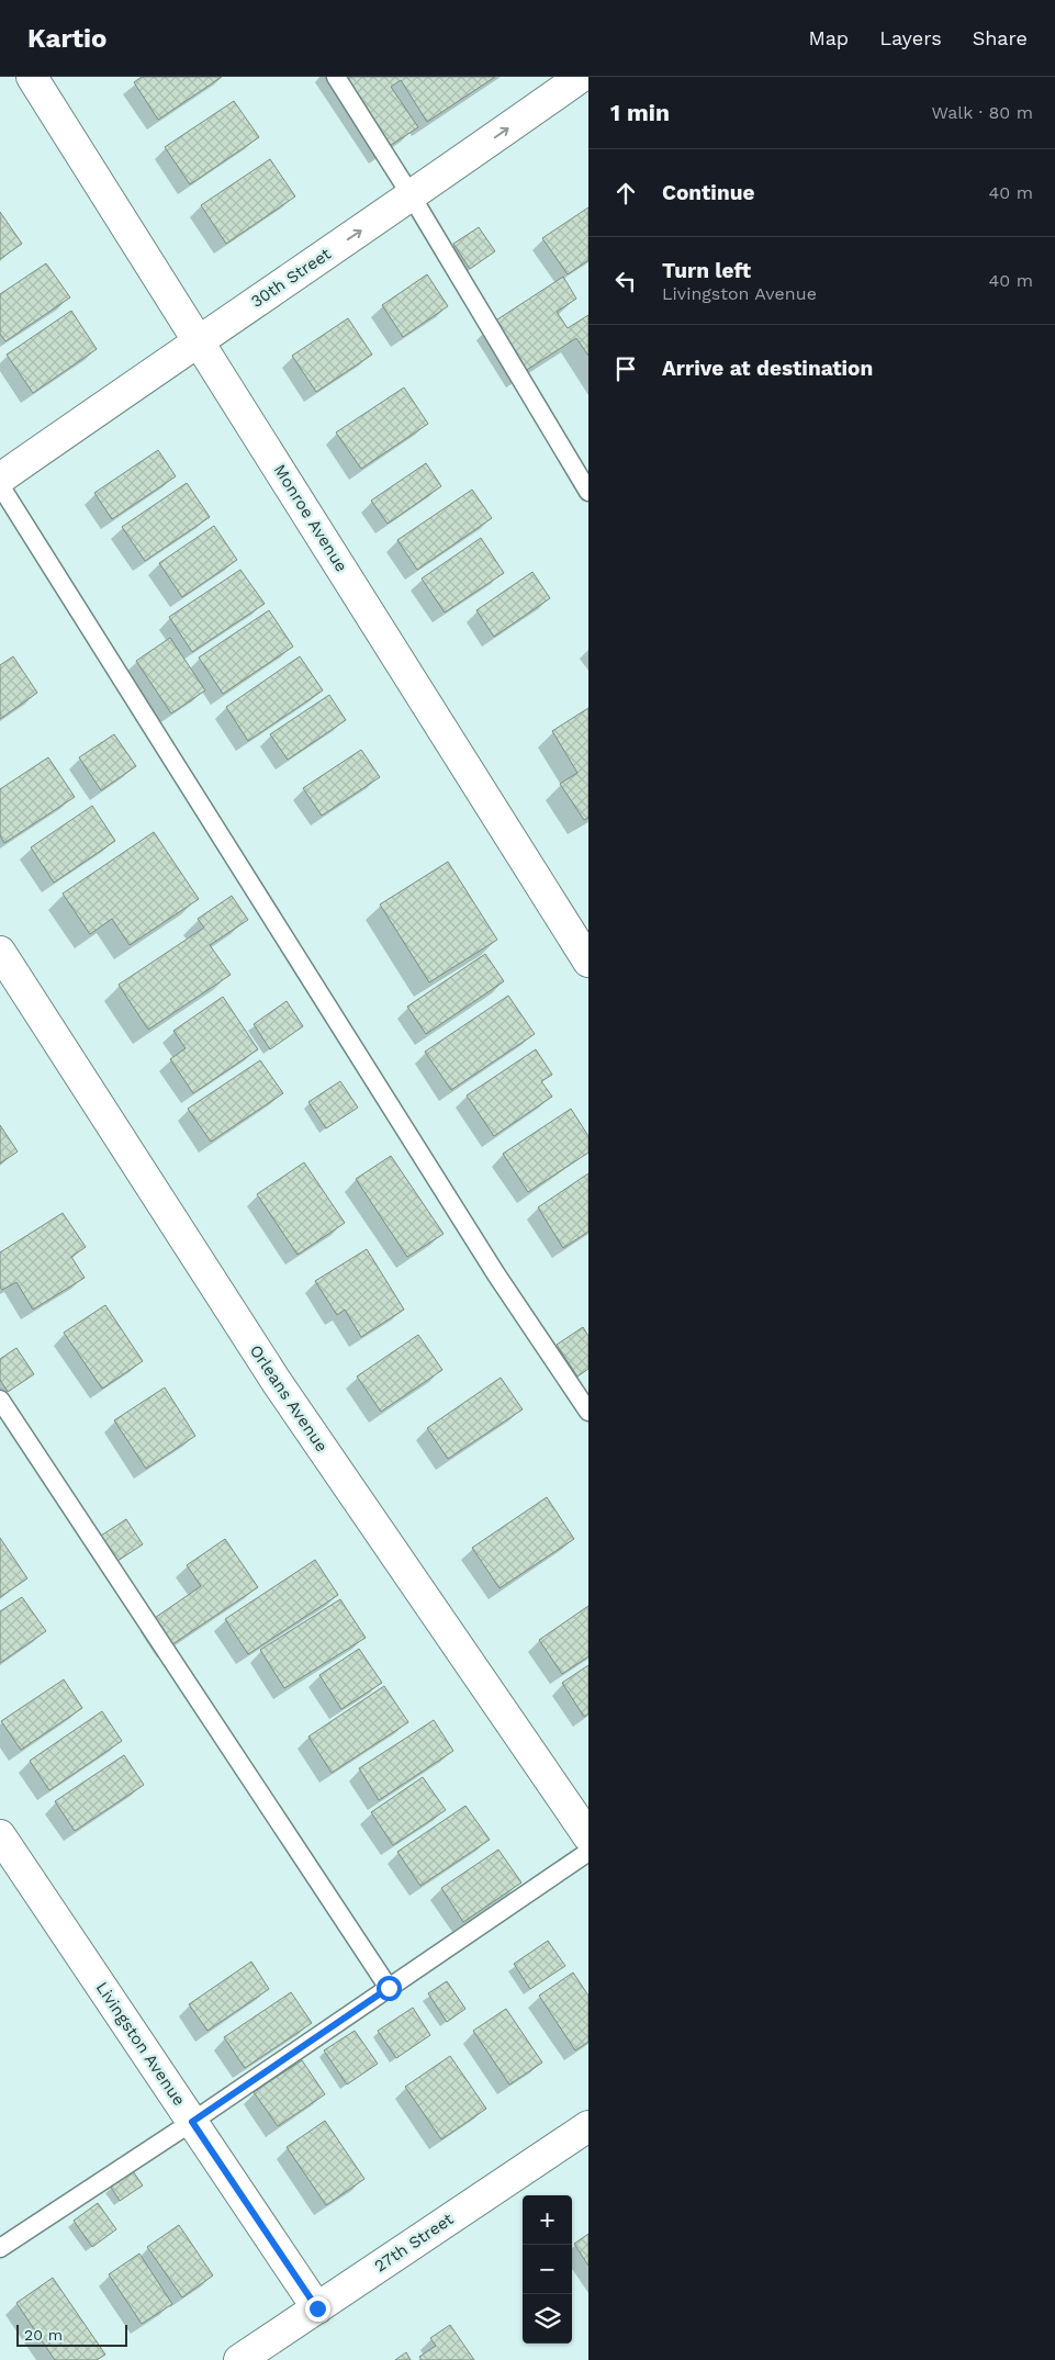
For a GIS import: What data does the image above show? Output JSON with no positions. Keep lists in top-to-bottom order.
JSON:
{
  "streets": {
    "street": [
      "30th Street",
      "Monroe Avenue",
      "Orleans Avenue",
      "Livingston Avenue",
      "27th Street"
    ]
  },
  "crossings": [
    ["30th Street", "Monroe Avenue"],
    ["Livingston Avenue", "27th Street"]
  ],
  "one_way": ["30th Street"],
  "scale_bar": "20 m",
  "page": {
    "header": "Kartio",
    "nav": ["Map", "Layers", "Share"],
    "heading": ["1 min", "Walk · 80 m"],
    "list": [
      ["Continue", "40 m"],
      ["Turn left", "Livingston Avenue", "40 m"],
      "Arrive at destination"
    ],
    "map_buttons": ["+", "−"],
    "scale": "20 m"
  }
}
